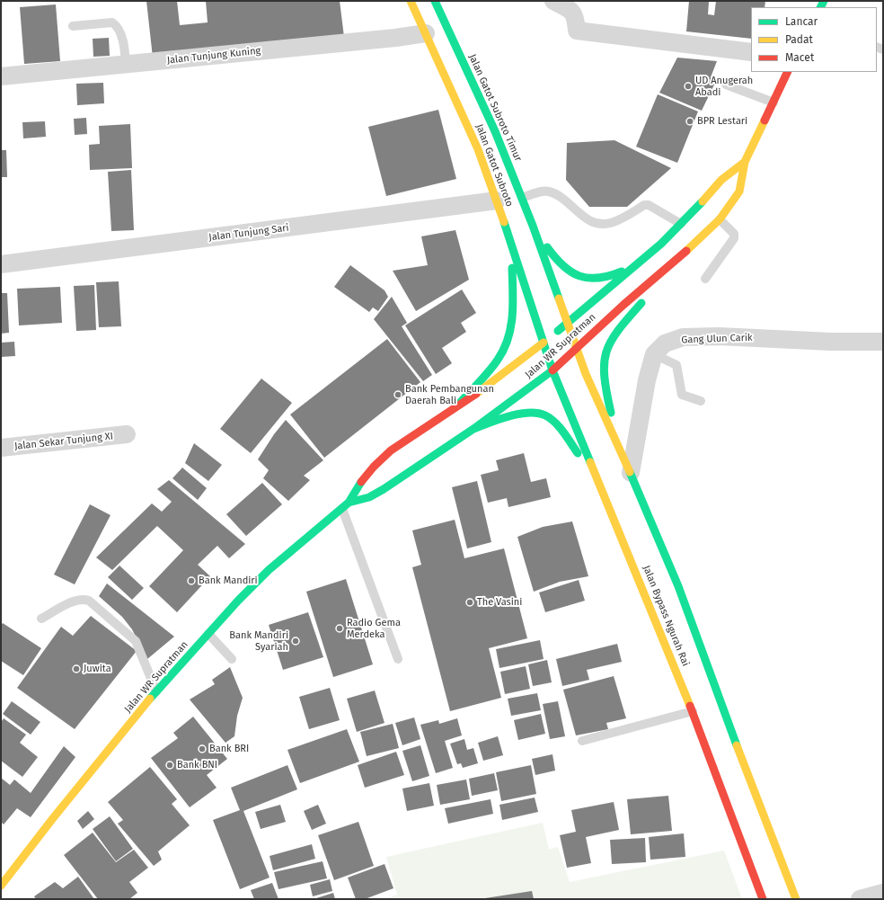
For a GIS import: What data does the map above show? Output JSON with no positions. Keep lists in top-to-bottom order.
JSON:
{
  "streets": {
    "main road": [
      "Jalan Gatot Subroto Timur",
      "Jalan Gatot Subroto",
      "Jalan WR Supratman",
      "Jalan Bypass Ngurah Rai"
    ],
    "street": [
      "Jalan Tunjung Kuning",
      "Jalan Tunjung Sari",
      "Gang Ulun Carik",
      "Jalan Sekar Tunjung XI"
    ]
  },
  "crossings": [
    ["Jalan Tunjung Kuning", "Jalan Gatot Subroto"],
    ["Jalan Gatot Subroto Timur", "Jalan Bypass Ngurah Rai"],
    ["Jalan Gatot Subroto", "Jalan Tunjung Sari"],
    ["Jalan Gatot Subroto", "Jalan WR Supratman"],
    ["Jalan Gatot Subroto", "Jalan Bypass Ngurah Rai"],
    ["Jalan WR Supratman", "Jalan Bypass Ngurah Rai"]
  ],
  "places": [
    "UD Anugerah Abadi",
    "BPR Lestari",
    "Bank Pembangunan Daerah Bali",
    "Bank Mandiri",
    "The Vasini",
    "Radio Gema Merdeka",
    "Bank Mandiri Syariah",
    "Juwita",
    "Bank BRI",
    "Bank BNI"
  ],
  "legend": ["Lancar", "Padat", "Macet"]
}
